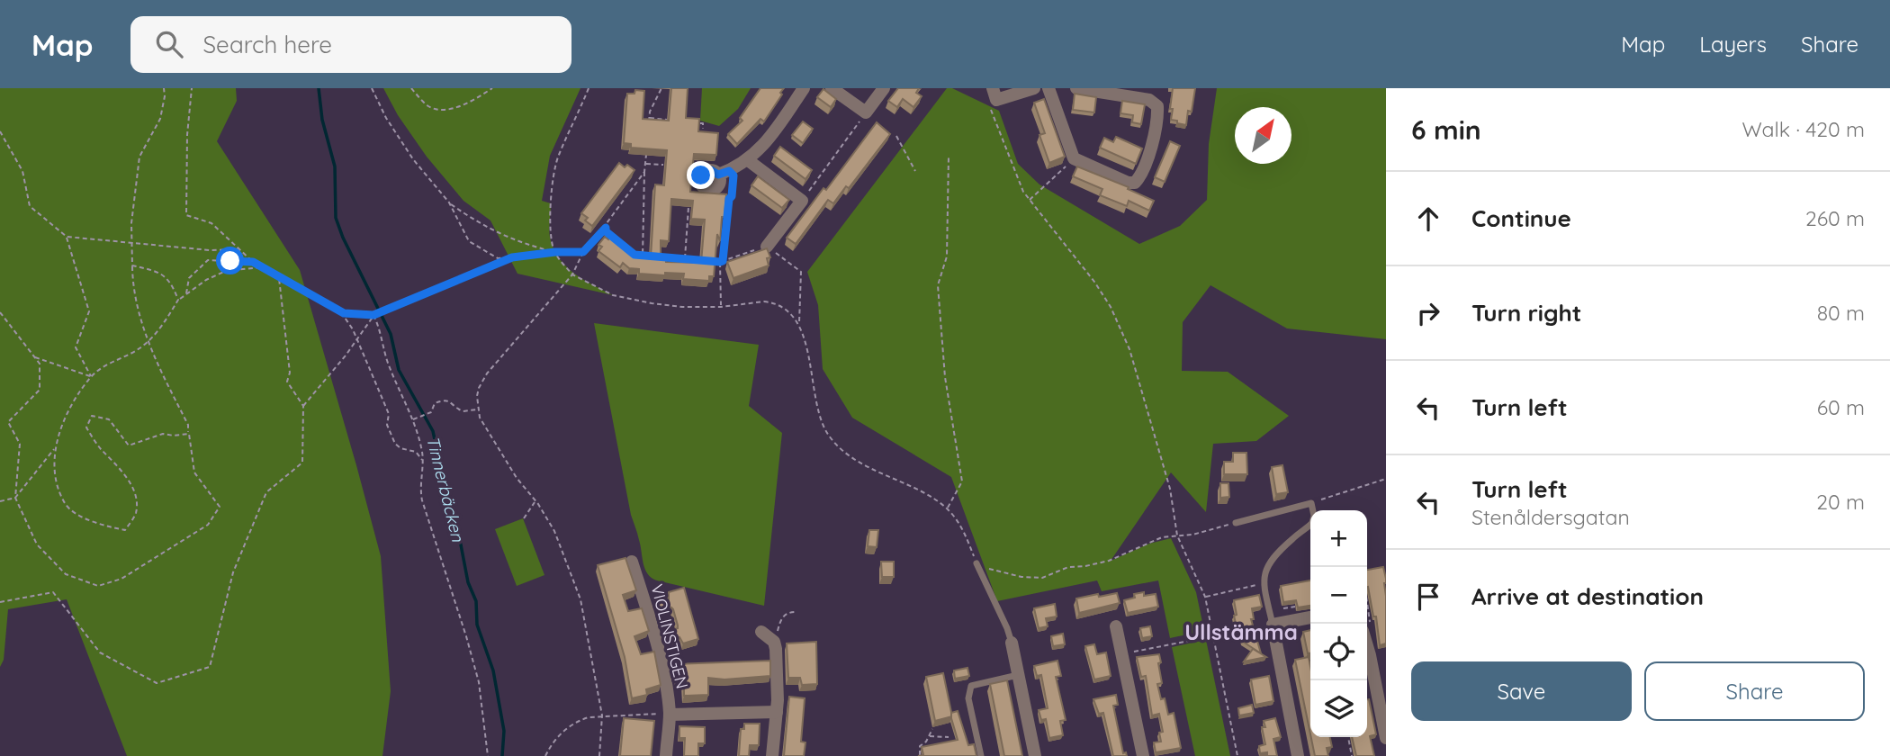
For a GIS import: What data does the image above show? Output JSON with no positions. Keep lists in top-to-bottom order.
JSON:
{
  "streets": {
    "street": ["VIOLINSTIGEN"]
  },
  "districts": ["Ullstämma"],
  "water": ["Tinnerbäcken"],
  "north": "top right",
  "page": {
    "header": "Map",
    "search": "Search here",
    "nav": ["Map", "Layers", "Share"],
    "heading": ["6 min", "Walk · 420 m"],
    "list": [
      ["Continue", "260 m"],
      ["Turn right", "80 m"],
      ["Turn left", "60 m"],
      ["Turn left", "Stenåldersgatan", "20 m"],
      "Arrive at destination"
    ],
    "map_buttons": ["+", "−"],
    "buttons": ["Save", "Share"]
  }
}
